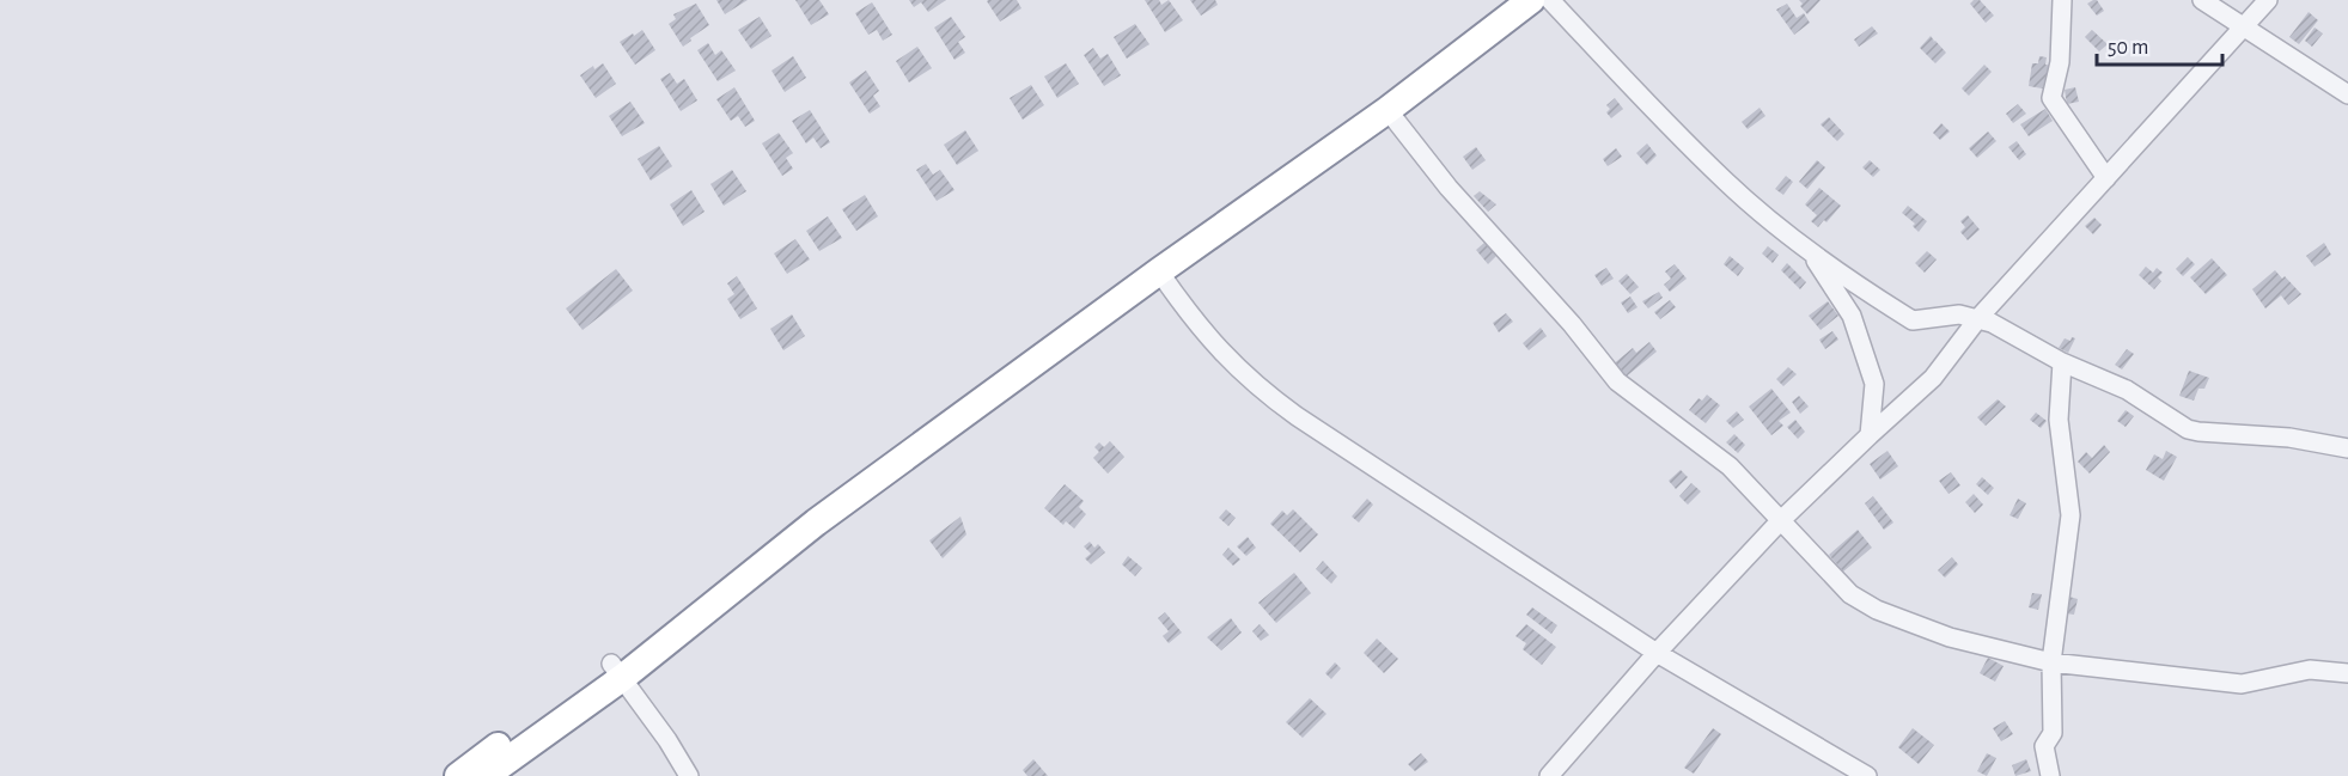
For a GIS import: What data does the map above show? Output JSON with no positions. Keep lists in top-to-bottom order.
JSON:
{
  "scale_bar": "50 m"
}
